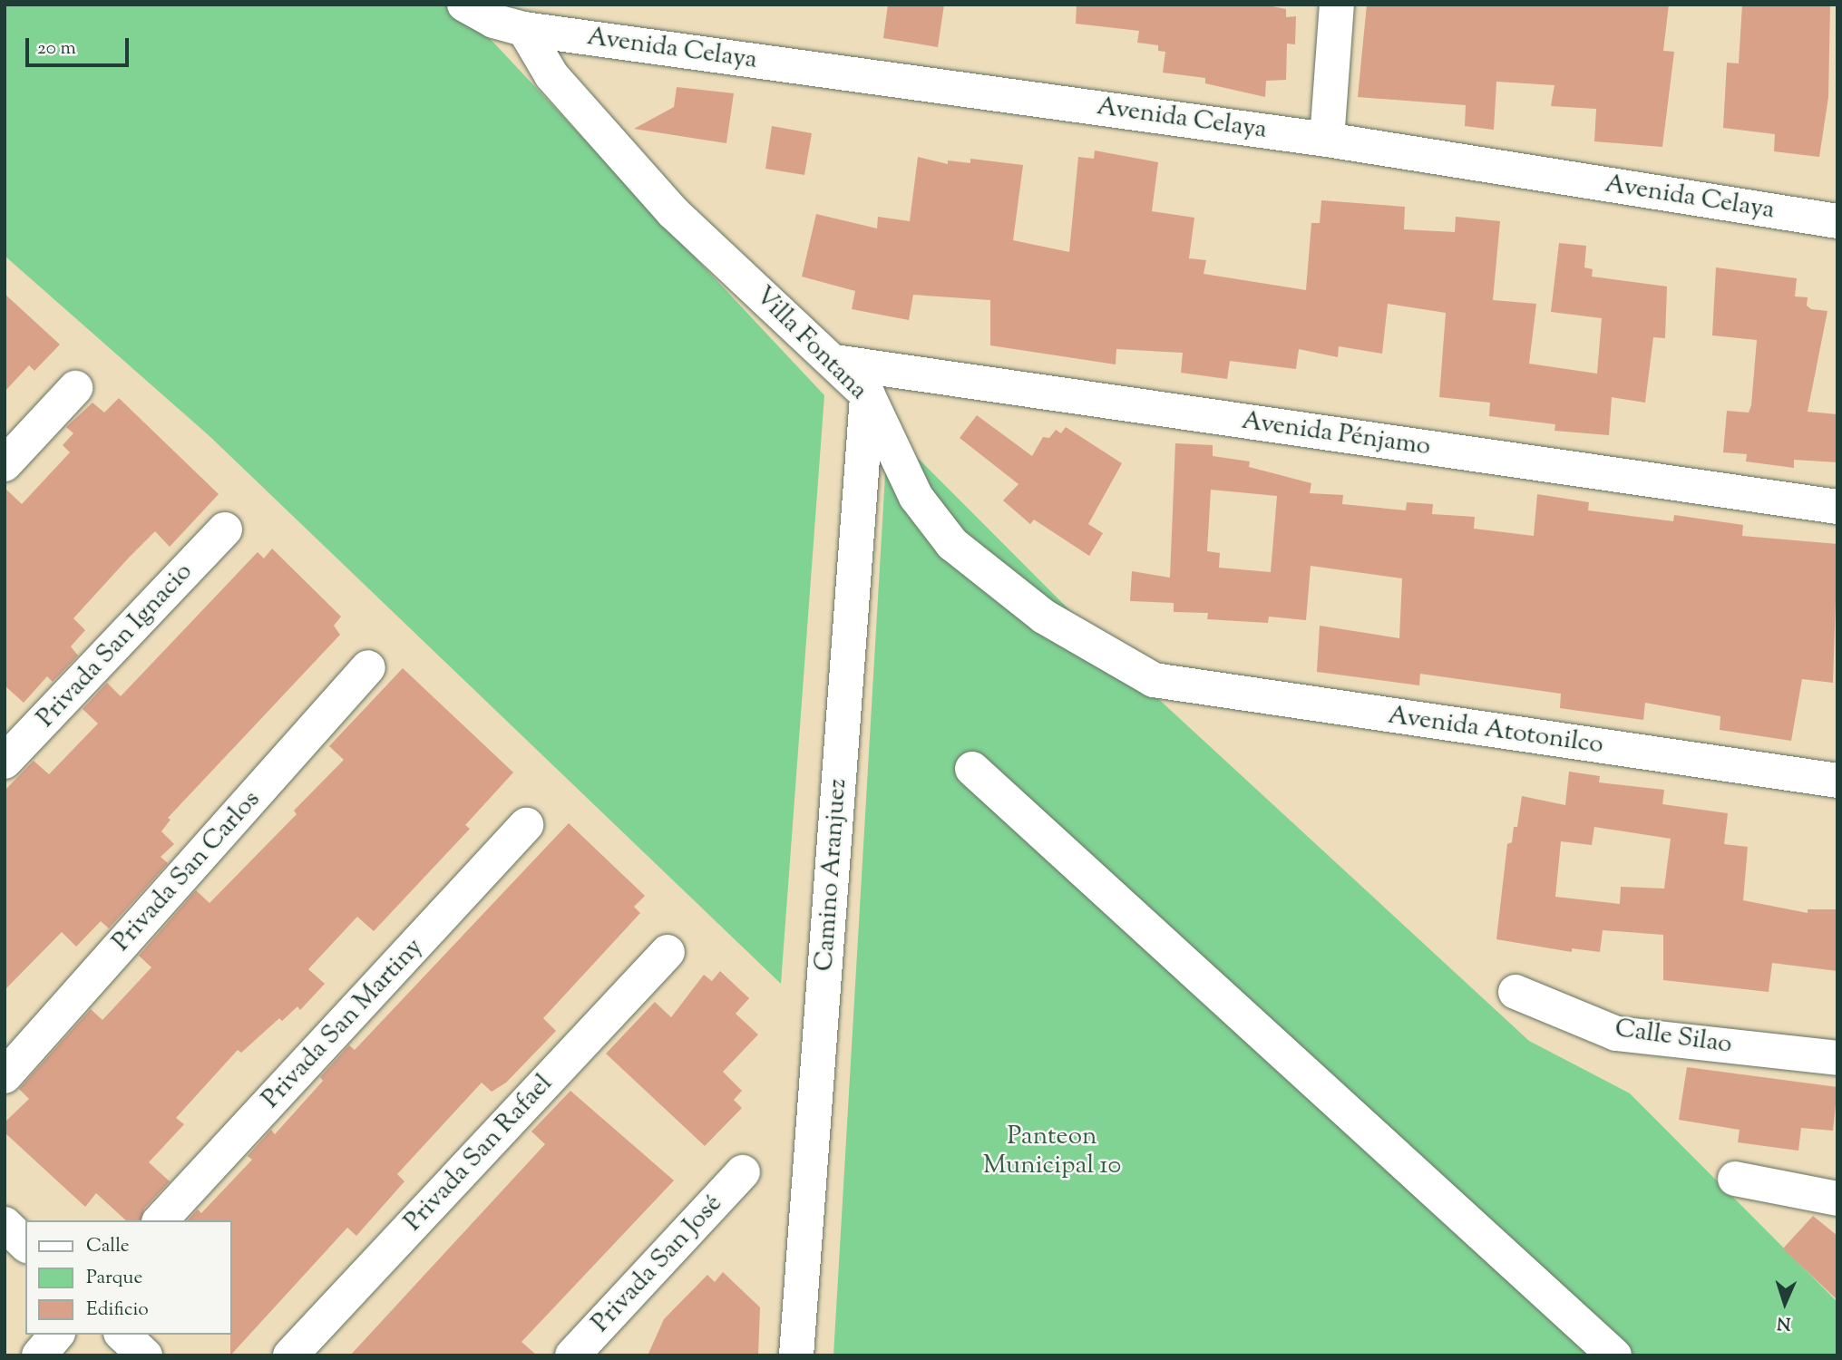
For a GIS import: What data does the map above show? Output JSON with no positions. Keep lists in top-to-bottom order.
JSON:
{
  "streets": {
    "street": [
      "Avenida Celaya",
      "Villa Fontana",
      "Avenida Pénjamo",
      "Privada San Ignacio",
      "Avenida Atotonilco",
      "Privada San Carlos",
      "Camino Aranjuez",
      "Privada San Martiny",
      "Calle Silao",
      "Privada San Rafael",
      "Privada San José"
    ]
  },
  "crossings": [
    ["Avenida Celaya", "Villa Fontana"],
    ["Villa Fontana", "Avenida Pénjamo"],
    ["Villa Fontana", "Avenida Atotonilco"],
    ["Villa Fontana", "Camino Aranjuez"]
  ],
  "parks": ["Panteon Municipal 10"],
  "legend": ["Calle", "Parque", "Edificio"],
  "scale_bar": "20 m",
  "north": "bottom"
}
